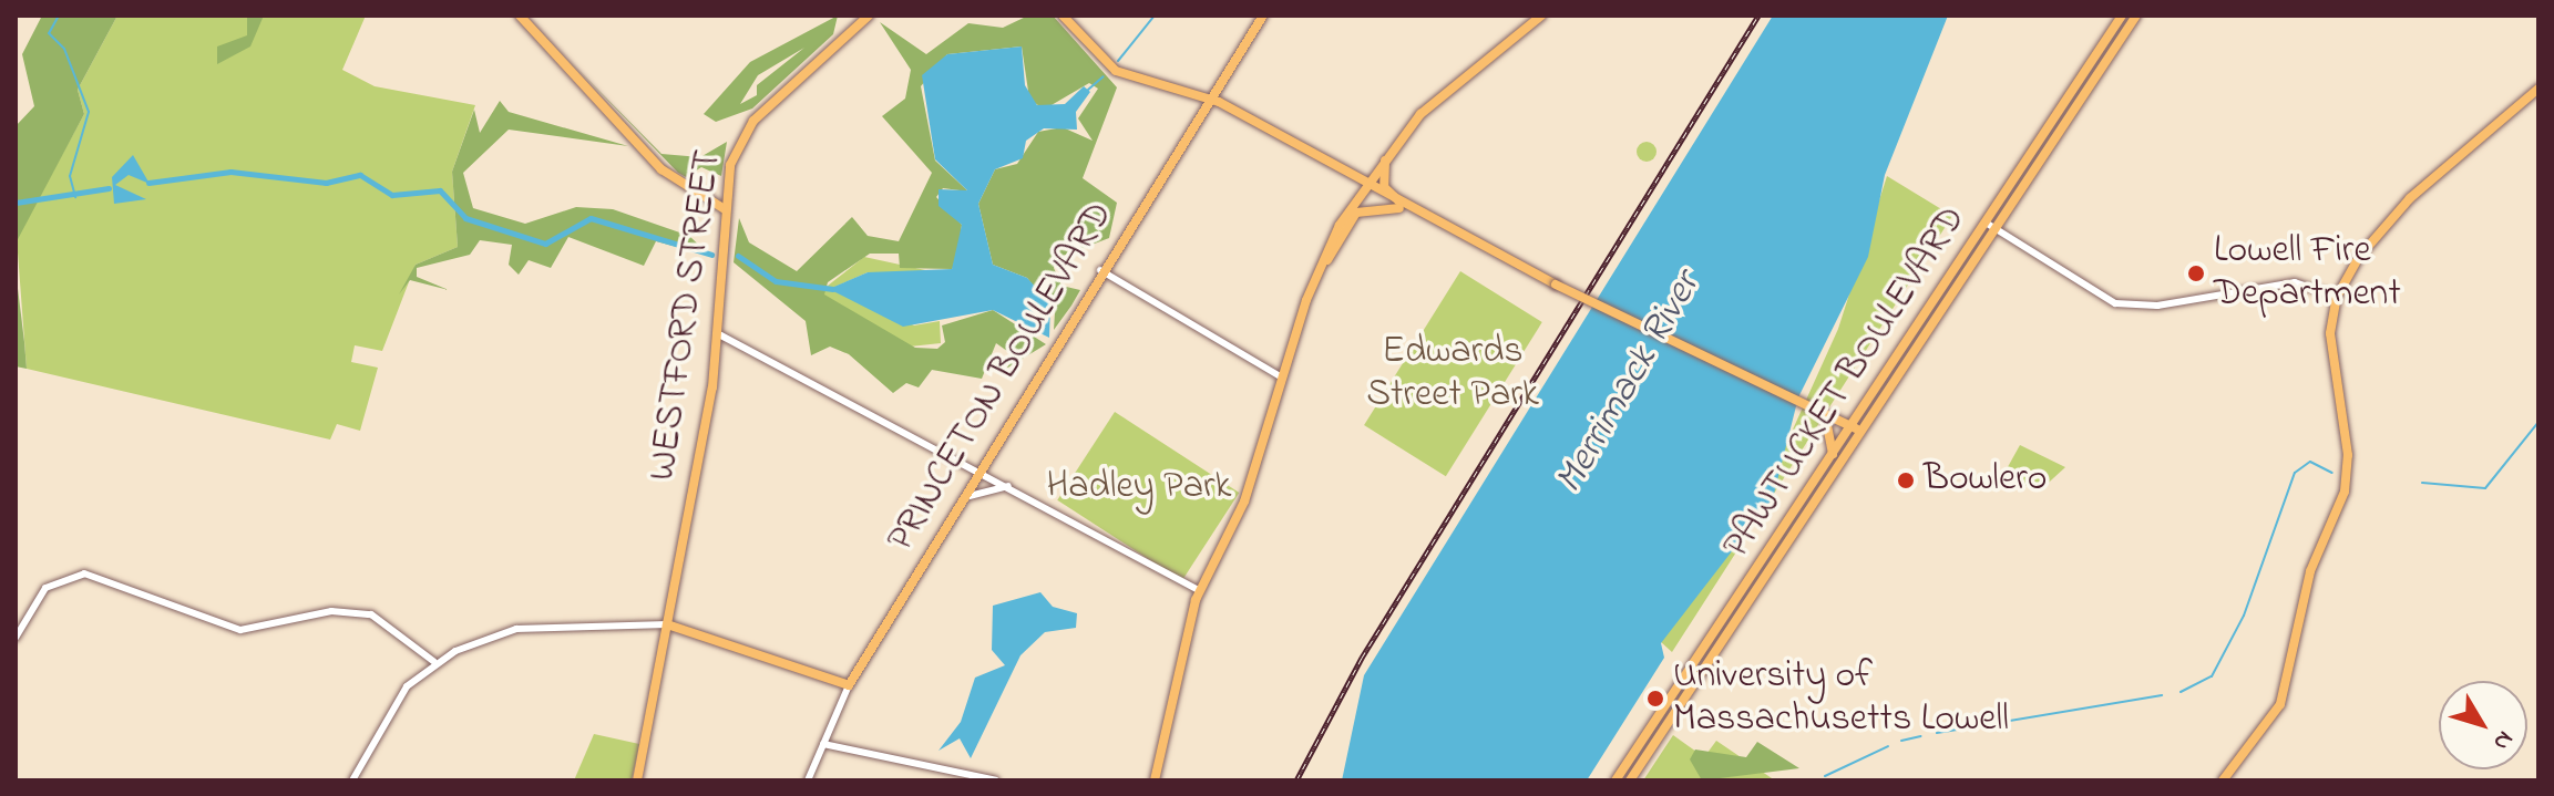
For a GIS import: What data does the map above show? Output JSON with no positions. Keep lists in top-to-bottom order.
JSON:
{
  "streets": {
    "main road": ["WESTFORD STREET", "PRINCETON BOULEVARD", "PAWTUCKET BOULEVARD"]
  },
  "water": ["Merrimack River"],
  "parks": ["Edwards Street Park", "Hadley Park"],
  "places": ["Lowell Fire Department", "Bowlero", "University of Massachusetts Lowell"],
  "north": "bottom right"
}
